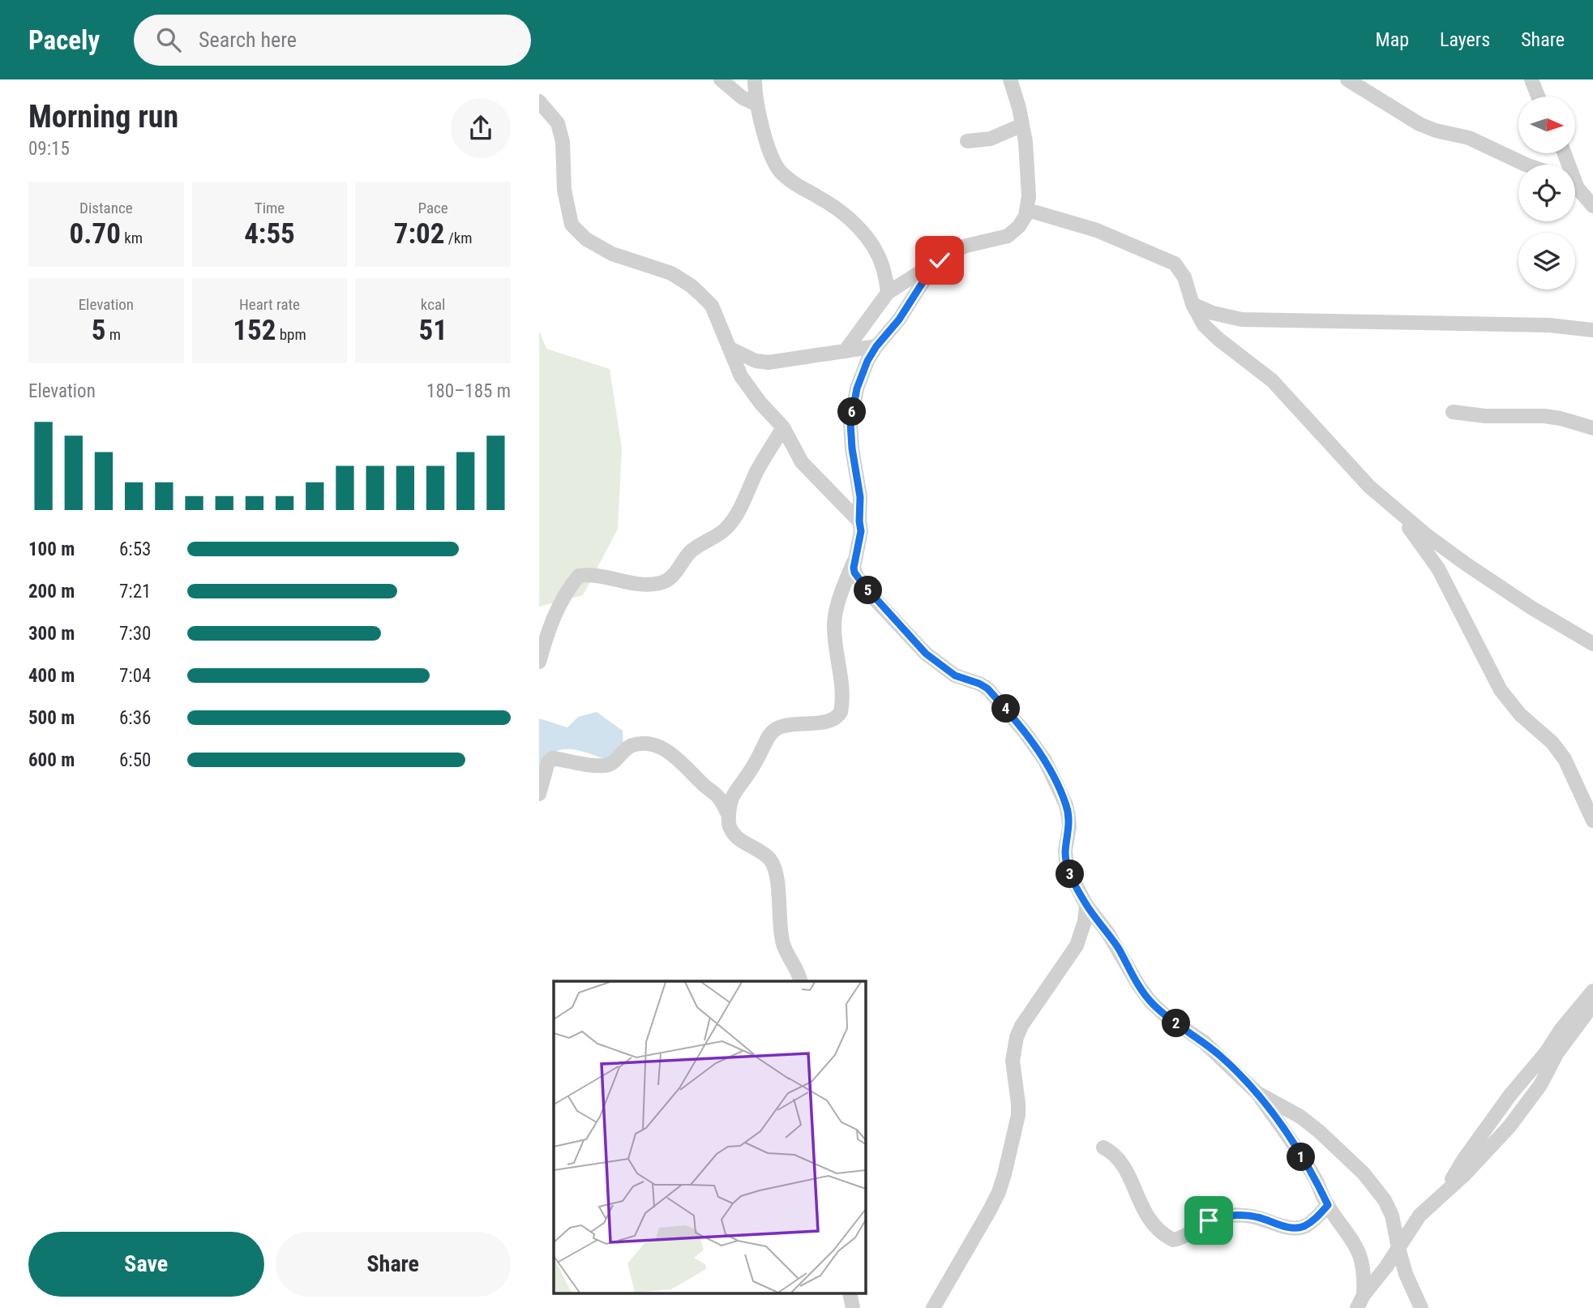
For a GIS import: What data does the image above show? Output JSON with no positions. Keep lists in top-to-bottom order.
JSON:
{
  "north": "right",
  "page": {
    "header": "Pacely",
    "search": "Search here",
    "nav": ["Map", "Layers", "Share"],
    "heading": ["Morning run", "09:15"],
    "stats": [
      ["Distance", "0.70 km"],
      ["Time", "4:55"],
      ["Pace", "7:02 /km"],
      ["Elevation", "5 m"],
      ["Heart rate", "152 bpm"],
      ["kcal", "51"]
    ],
    "chart": ["Elevation", "180–185 m"],
    "pins": [
      "6",
      "5",
      "4",
      "3",
      "2",
      "1"
    ],
    "list": [
      {
        "name": "100 m",
        "note": "6:53"
      },
      {
        "name": "200 m",
        "note": "7:21"
      },
      {
        "name": "300 m",
        "note": "7:30"
      },
      {
        "name": "400 m",
        "note": "7:04"
      },
      {
        "name": "500 m",
        "note": "6:36"
      },
      {
        "name": "600 m",
        "note": "6:50"
      }
    ],
    "buttons": ["Save", "Share"]
  }
}
